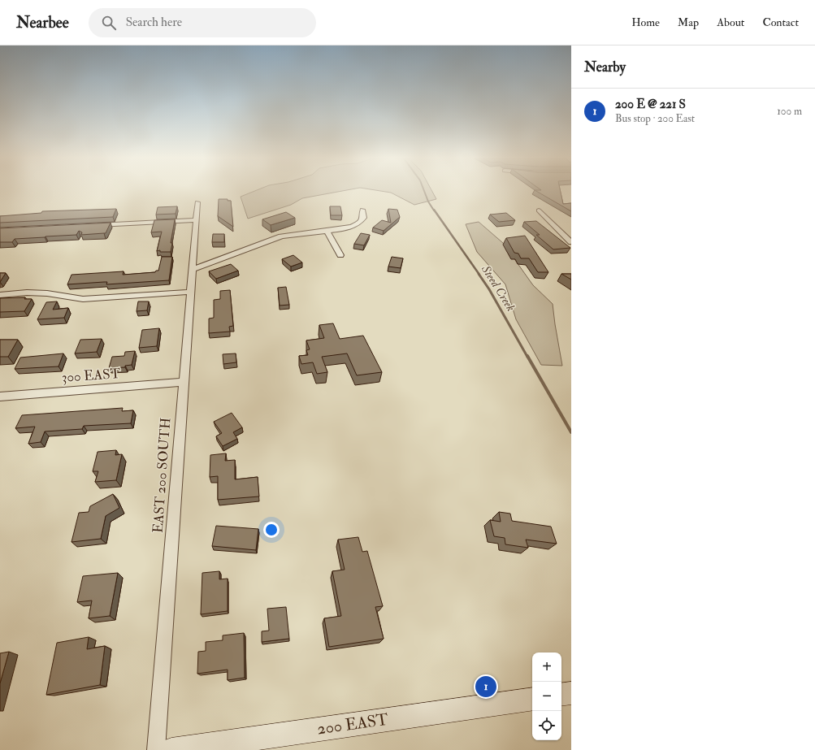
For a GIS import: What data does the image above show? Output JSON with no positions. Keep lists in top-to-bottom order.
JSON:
{
  "streets": {
    "main road": ["200 EAST"],
    "street": ["300 EAST", "EAST 200 SOUTH"]
  },
  "crossings": [
    ["300 EAST", "EAST 200 SOUTH"]
  ],
  "water": ["Steed Creek"],
  "page": {
    "header": "Nearbee",
    "search": "Search here",
    "nav": [
      "Home",
      "Map",
      "About",
      "Contact"
    ],
    "heading": "Nearby",
    "list": [
      {
        "mark": "1",
        "name": "200 E @ 221 S",
        "note": "Bus stop · 200 East",
        "value": "100 m"
      }
    ],
    "map_buttons": ["+", "−"],
    "pins": "1"
  }
}
